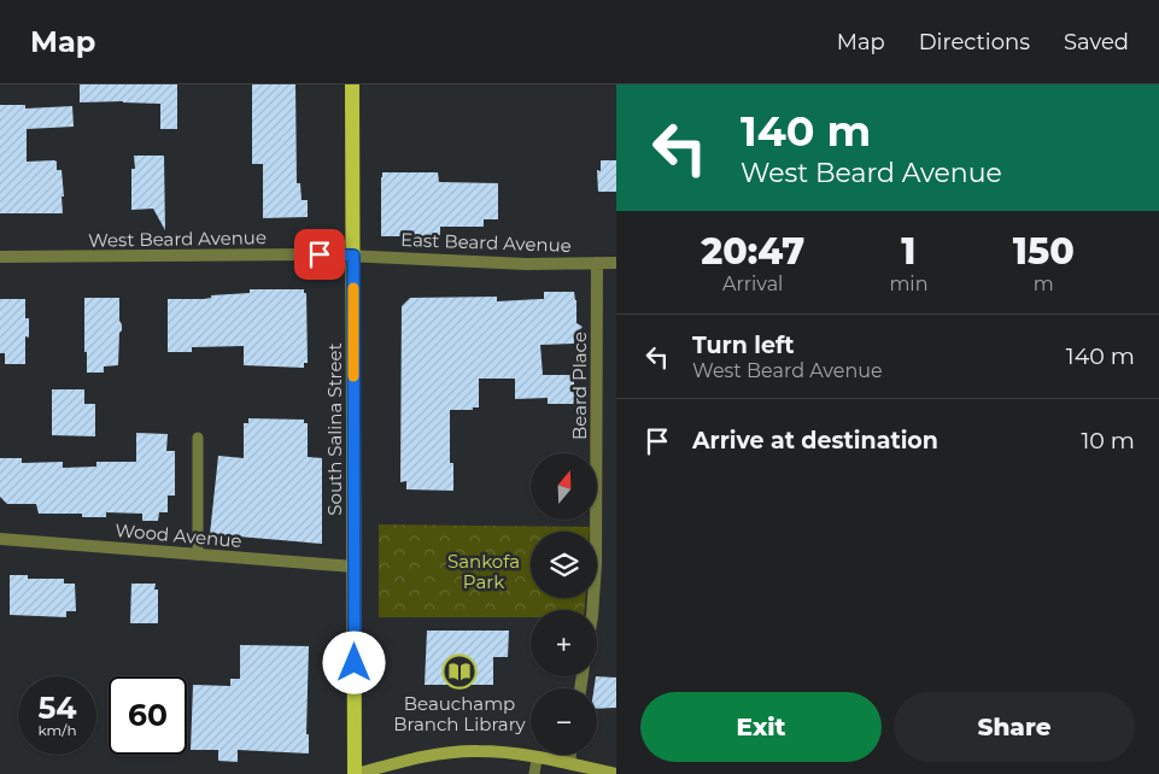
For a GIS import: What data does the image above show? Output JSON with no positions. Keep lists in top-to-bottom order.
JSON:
{
  "streets": {
    "main road": ["South Salina Street"],
    "street": [
      "West Beard Avenue",
      "East Beard Avenue",
      "Beard Place",
      "Wood Avenue"
    ]
  },
  "crossings": [
    ["West Beard Avenue", "East Beard Avenue"],
    ["West Beard Avenue", "South Salina Street"],
    ["East Beard Avenue", "Beard Place"],
    ["East Beard Avenue", "South Salina Street"],
    ["South Salina Street", "Wood Avenue"]
  ],
  "parks": ["Sankofa Park"],
  "places": {
    "library": ["Beauchamp Branch Library"]
  },
  "north": "top",
  "page": {
    "header": "Map",
    "nav": ["Map", "Directions", "Saved"],
    "turn": ["140 m", "West Beard Avenue"],
    "eta": [
      "20:47",
      "Arrival",
      "1",
      "min",
      "150",
      "m"
    ],
    "list": [
      {
        "name": "Turn left",
        "note": "West Beard Avenue",
        "value": "140 m"
      },
      {
        "name": "Arrive at destination",
        "value": "10 m"
      }
    ],
    "map_buttons": ["+", "−"],
    "speed": "54 km/h",
    "limit": "60",
    "buttons": ["Exit", "Share"]
  }
}
